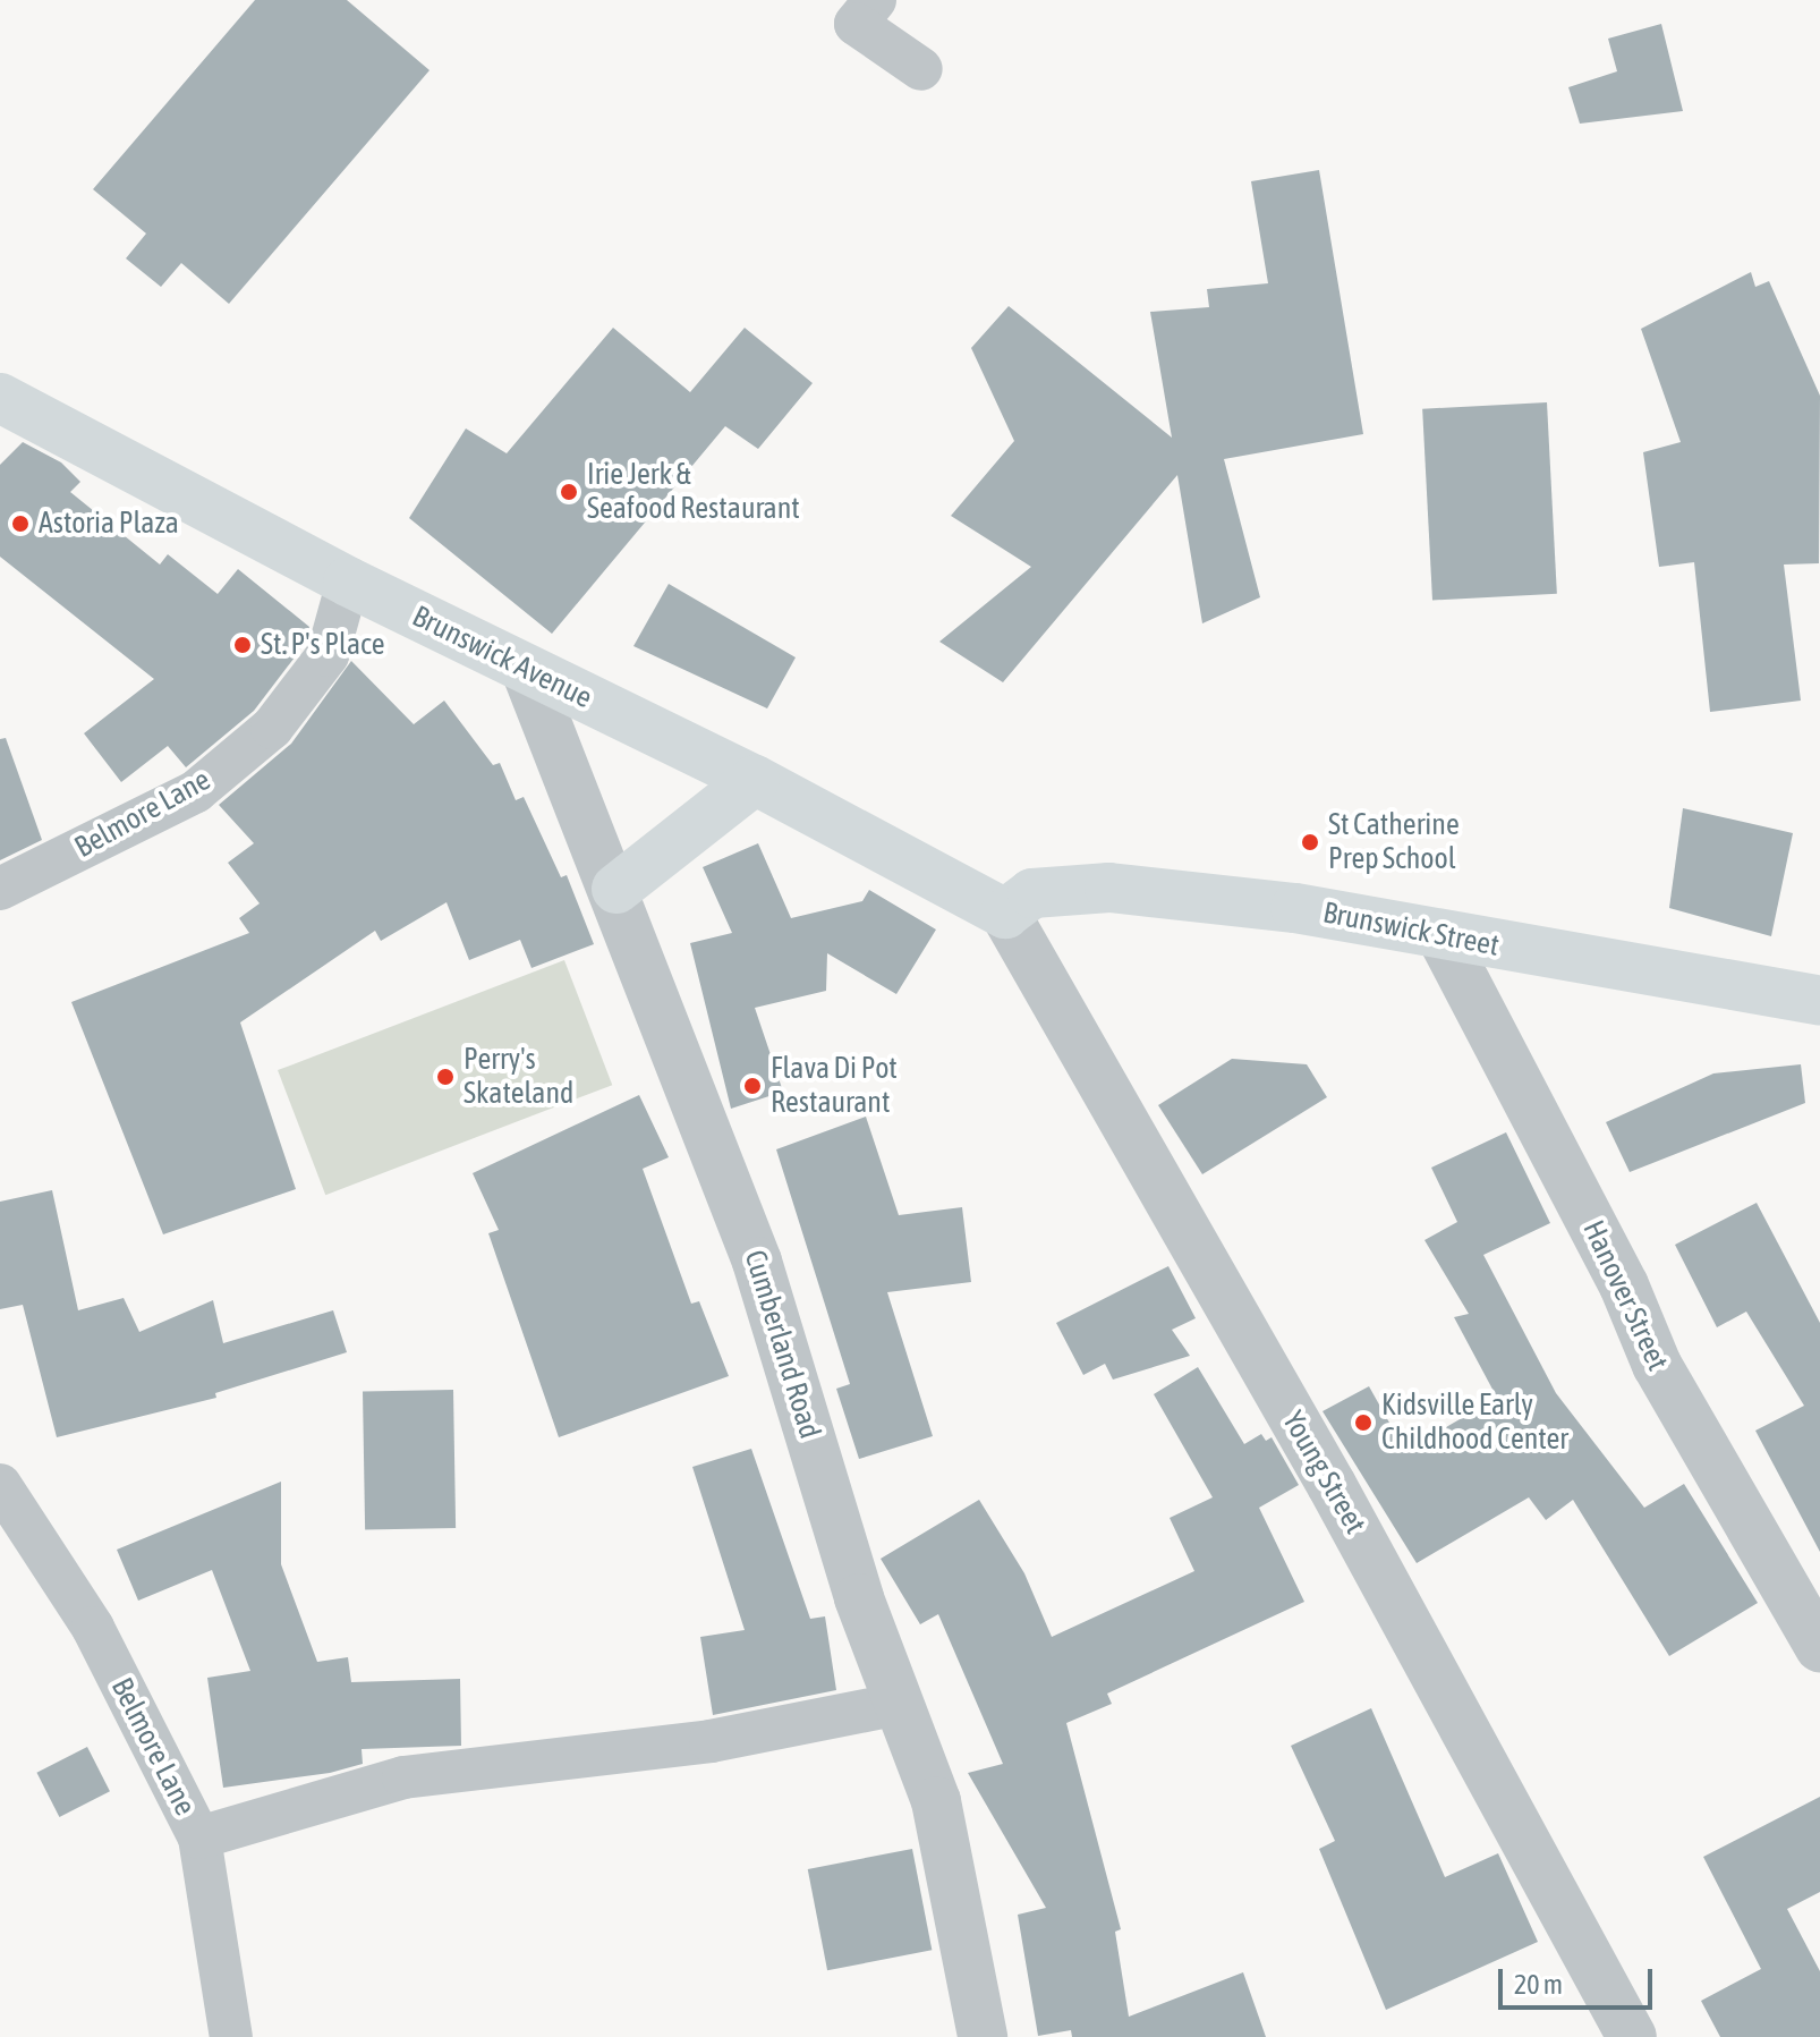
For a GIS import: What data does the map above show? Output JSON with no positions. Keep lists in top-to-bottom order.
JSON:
{
  "streets": {
    "main road": ["Brunswick Avenue", "Brunswick Street"],
    "street": [
      "Belmore Lane",
      "Hanover Street",
      "Cumberland Road",
      "Young Street"
    ]
  },
  "crossings": [
    ["Brunswick Avenue", "Belmore Lane"],
    ["Brunswick Avenue", "Brunswick Street"],
    ["Brunswick Avenue", "Cumberland Road"],
    ["Brunswick Avenue", "Young Street"],
    ["Brunswick Street", "Hanover Street"],
    ["Brunswick Street", "Young Street"]
  ],
  "places": [
    "Irie Jerk & Seafood Restaurant",
    "Astoria Plaza",
    "St. P's Place",
    "St Catherine Prep School",
    "Perry's Skateland",
    "Flava Di Pot Restaurant",
    "Kidsville Early Childhood Center"
  ],
  "scale_bar": "20 m"
}
